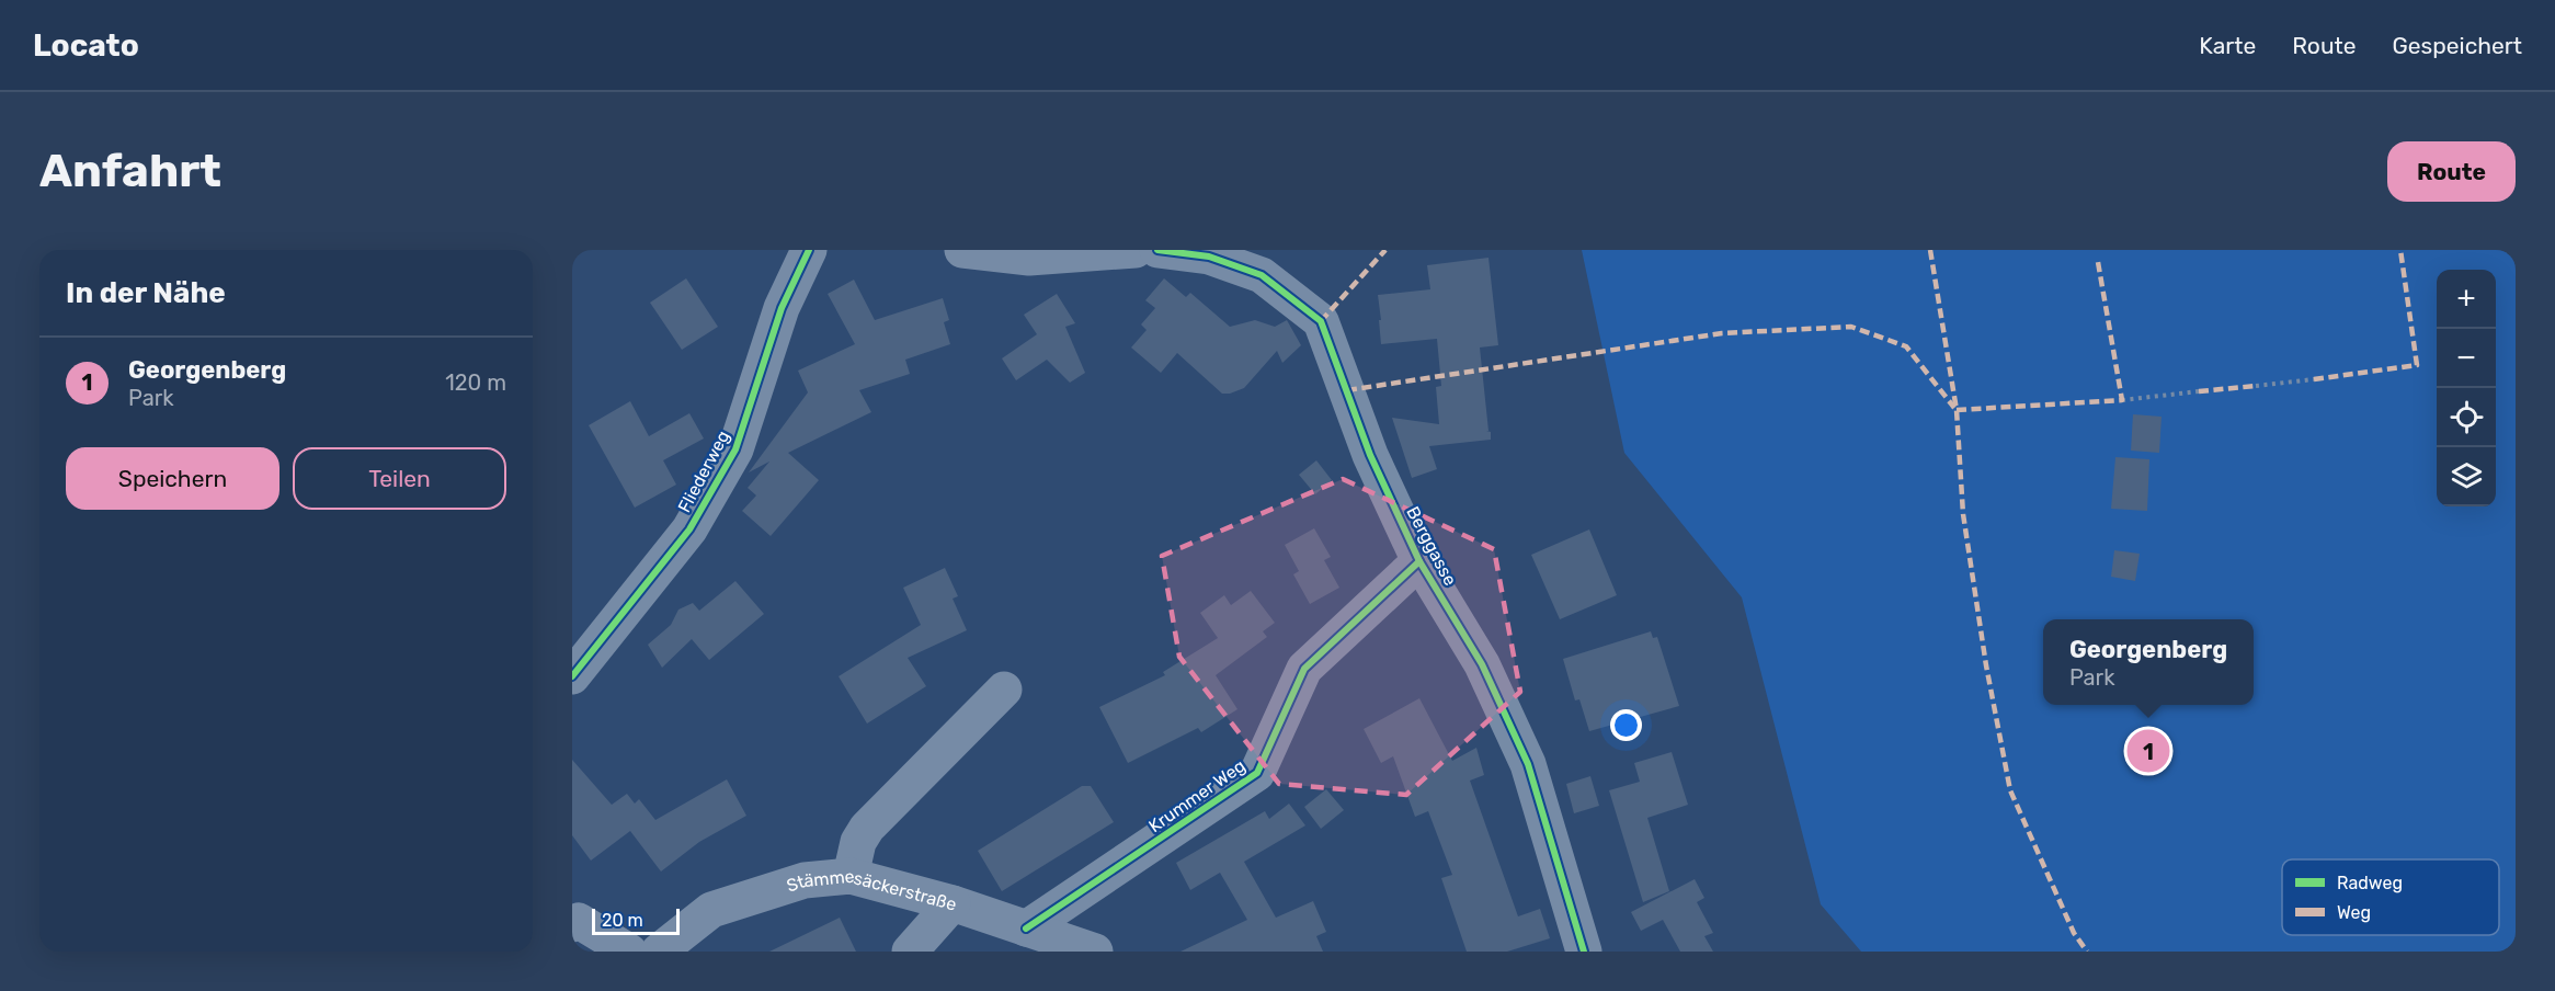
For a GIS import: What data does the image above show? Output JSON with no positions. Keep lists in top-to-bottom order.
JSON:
{
  "streets": {
    "street": [
      "Fliederweg",
      "Berggasse",
      "Krummer Weg",
      "Stämmesäckerstraße"
    ]
  },
  "crossings": [
    ["Berggasse", "Krummer Weg"],
    ["Krummer Weg", "Stämmesäckerstraße"]
  ],
  "legend": ["Radweg", "Weg"],
  "scale_bar": "20 m",
  "page": {
    "header": "Locato",
    "nav": ["Karte", "Route", "Gespeichert"],
    "buttons": [
      "Route",
      ["Speichern", "Teilen"]
    ],
    "title": "Anfahrt",
    "heading": "In der Nähe",
    "map_buttons": ["+", "−"],
    "list": [
      {
        "mark": "1",
        "name": "Georgenberg",
        "note": "Park",
        "value": "120 m"
      }
    ],
    "popup": ["Georgenberg", "Park"],
    "pins": "1",
    "scale": "20 m"
  }
}
